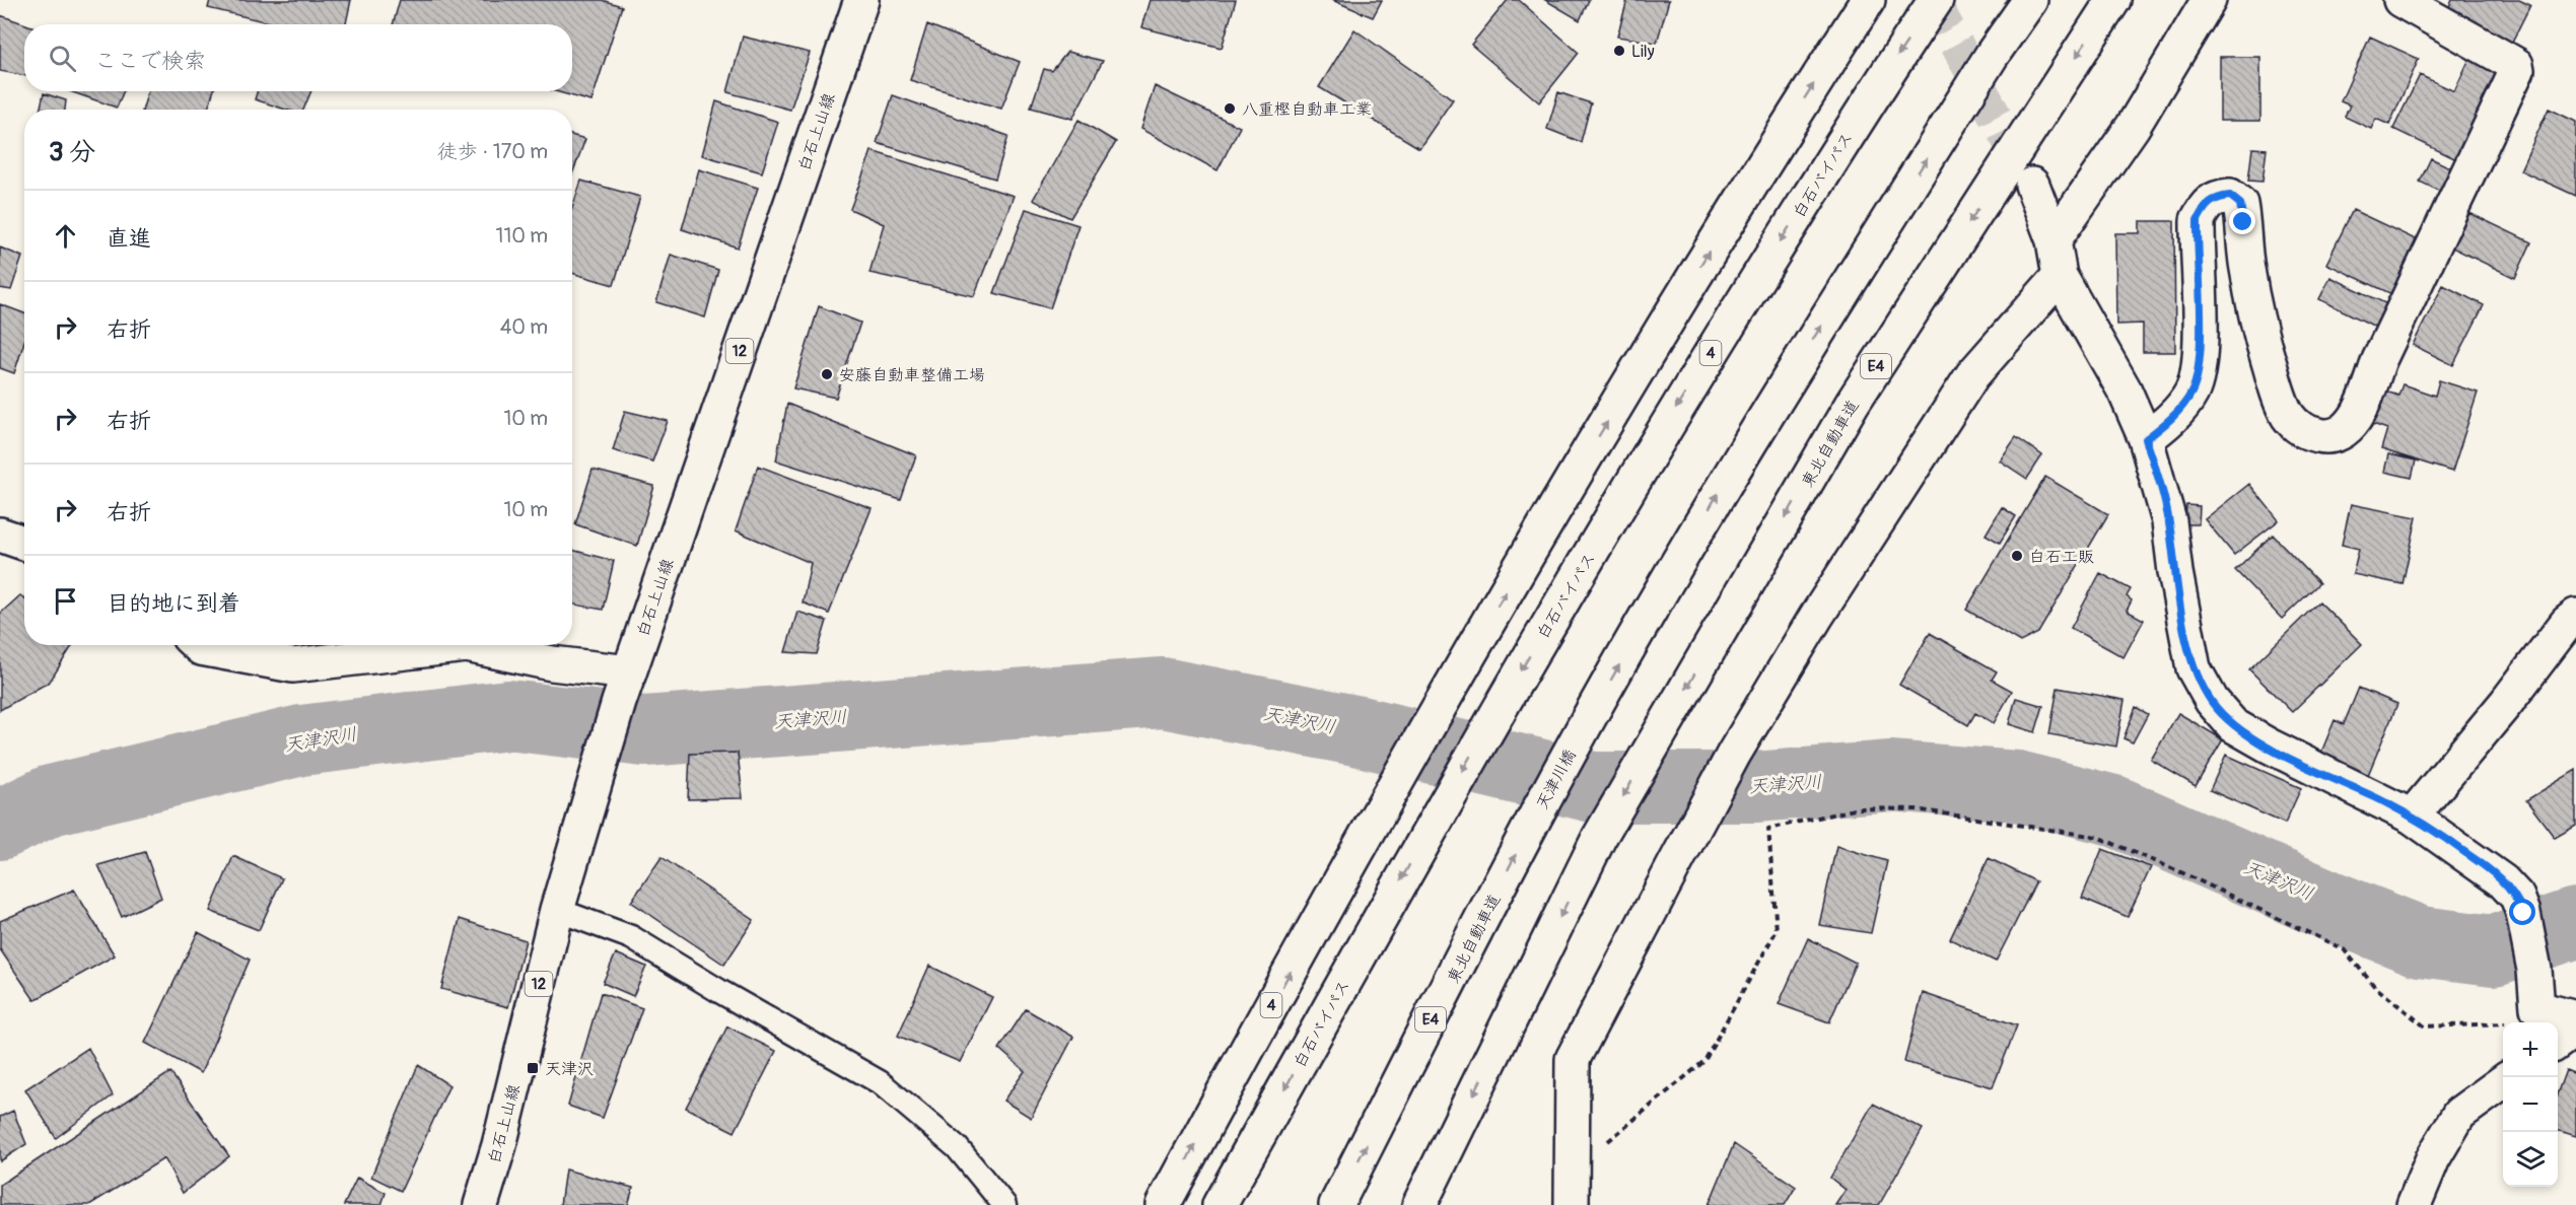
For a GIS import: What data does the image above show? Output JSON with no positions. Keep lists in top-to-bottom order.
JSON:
{
  "streets": {
    "main road": [
      "白石上山線",
      "白石バイパス",
      "12",
      "4",
      "E4",
      "東北自動車道",
      "天津川橋"
    ]
  },
  "crossings": [
    ["東北自動車道", "天津川橋"]
  ],
  "water": ["天津沢川"],
  "places": {
    "other": [
      "Lily",
      "八重樫自動車工業",
      "安藤自動車整備工場",
      "白石工販"
    ],
    "transit": ["天津沢"]
  },
  "page": {
    "search": "ここで検索",
    "heading": ["3 分", "徒歩 · 170 m"],
    "list": [
      ["直進", "110 m"],
      ["右折", "40 m"],
      ["右折", "10 m"],
      ["右折", "10 m"],
      "目的地に到着"
    ],
    "map_buttons": ["+", "−"]
  }
}
